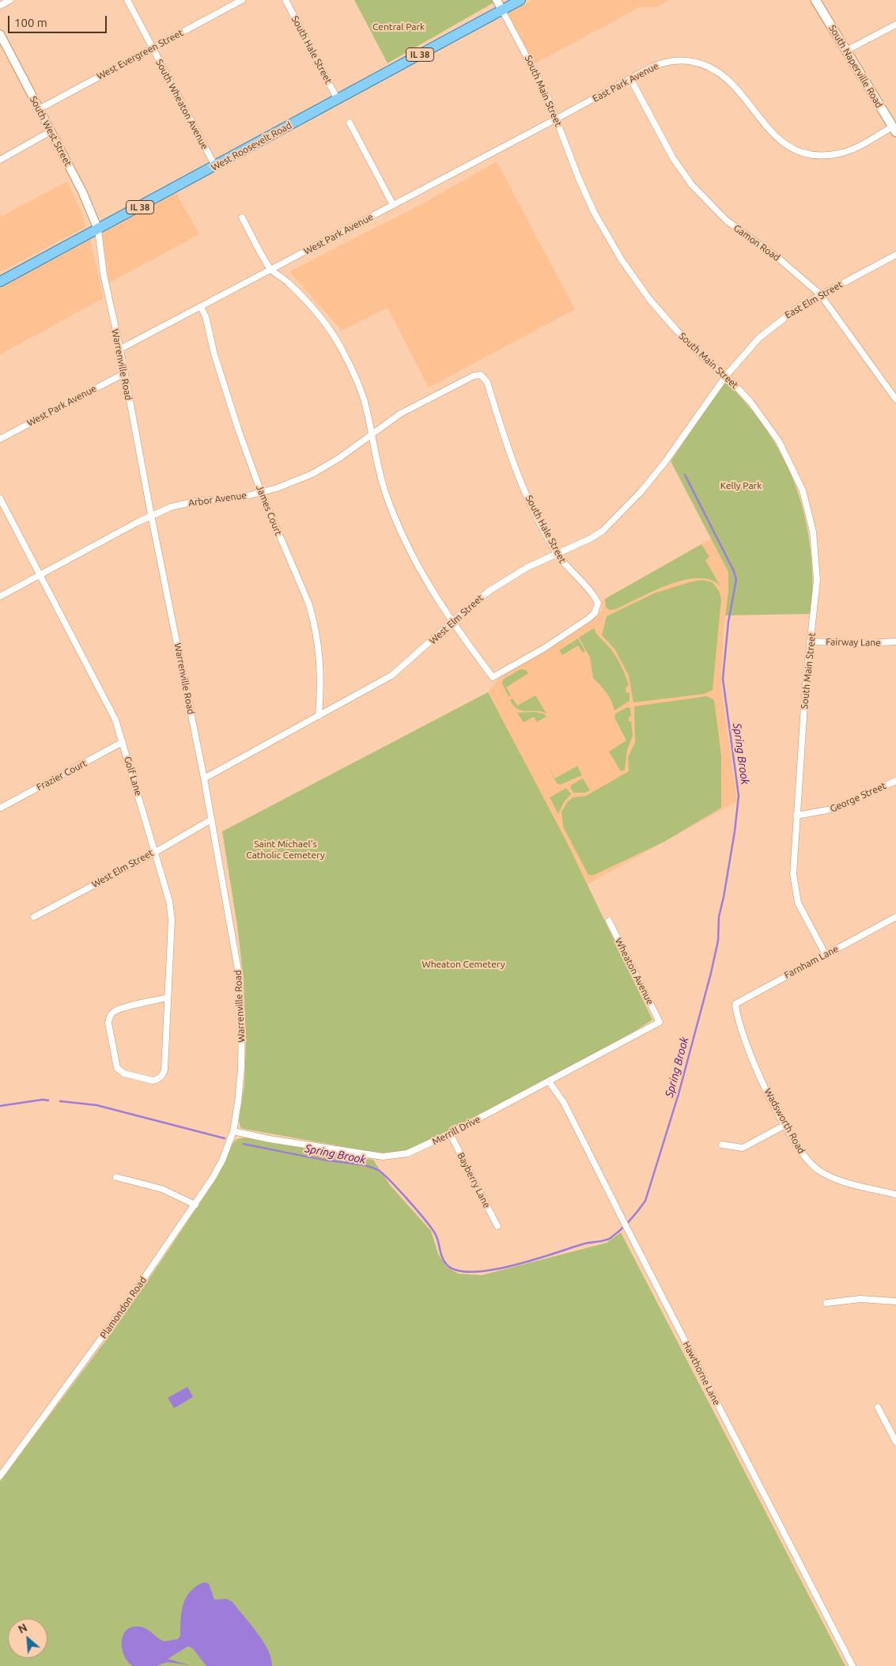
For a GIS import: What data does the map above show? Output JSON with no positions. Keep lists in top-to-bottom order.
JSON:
{
  "streets": {
    "main road": ["IL 38", "South Naperville Road", "West Roosevelt Road"],
    "street": [
      "South Hale Street",
      "West Evergreen Street",
      "East Park Avenue",
      "South Main Street",
      "South Wheaton Avenue",
      "South West Street",
      "West Park Avenue",
      "Gamon Road",
      "East Elm Street",
      "Warrenville Road",
      "Arbor Avenue",
      "James Court",
      "West Elm Street",
      "Fairway Lane",
      "Frazier Court",
      "Golf Lane",
      "George Street",
      "Farnham Lane",
      "Wheaton Avenue",
      "Wadsworth Road",
      "Merrill Drive",
      "Bayberry Lane",
      "Plamondon Road",
      "Hawthorne Lane"
    ]
  },
  "crossings": [
    ["South Hale Street", "West Roosevelt Road"],
    ["South Hale Street", "Arbor Avenue"],
    ["South Hale Street", "West Elm Street"],
    ["West Evergreen Street", "South Wheaton Avenue"],
    ["West Evergreen Street", "South West Street"],
    ["IL 38", "South Main Street"],
    ["IL 38", "West Roosevelt Road"],
    ["South Naperville Road", "East Park Avenue"],
    ["East Park Avenue", "South Main Street"],
    ["East Park Avenue", "West Park Avenue"],
    ["East Park Avenue", "Gamon Road"],
    ["South Main Street", "West Roosevelt Road"],
    ["South Main Street", "West Park Avenue"],
    ["South Main Street", "East Elm Street"],
    ["South Main Street", "West Elm Street"],
    ["South Main Street", "Fairway Lane"],
    ["South Main Street", "George Street"],
    ["South Main Street", "Farnham Lane"],
    ["South Wheaton Avenue", "West Roosevelt Road"],
    ["South West Street", "West Roosevelt Road"],
    ["South West Street", "Warrenville Road"],
    ["West Roosevelt Road", "Warrenville Road"],
    ["West Park Avenue", "Warrenville Road"],
    ["West Park Avenue", "James Court"],
    ["Gamon Road", "East Elm Street"],
    ["East Elm Street", "West Elm Street"],
    ["Warrenville Road", "Arbor Avenue"],
    ["Warrenville Road", "West Elm Street"],
    ["Warrenville Road", "Merrill Drive"],
    ["Warrenville Road", "Plamondon Road"],
    ["Arbor Avenue", "James Court"],
    ["Arbor Avenue", "Golf Lane"],
    ["James Court", "West Elm Street"],
    ["West Elm Street", "Golf Lane"],
    ["Frazier Court", "Golf Lane"],
    ["Farnham Lane", "Wadsworth Road"],
    ["Wheaton Avenue", "Merrill Drive"],
    ["Merrill Drive", "Bayberry Lane"],
    ["Merrill Drive", "Plamondon Road"],
    ["Merrill Drive", "Hawthorne Lane"]
  ],
  "water": ["Spring Brook"],
  "parks": [
    "Central Park",
    "Kelly Park",
    "Saint Michael's Catholic Cemetery",
    "Wheaton Cemetery"
  ],
  "scale_bar": "100 m",
  "north": "top left"
}
